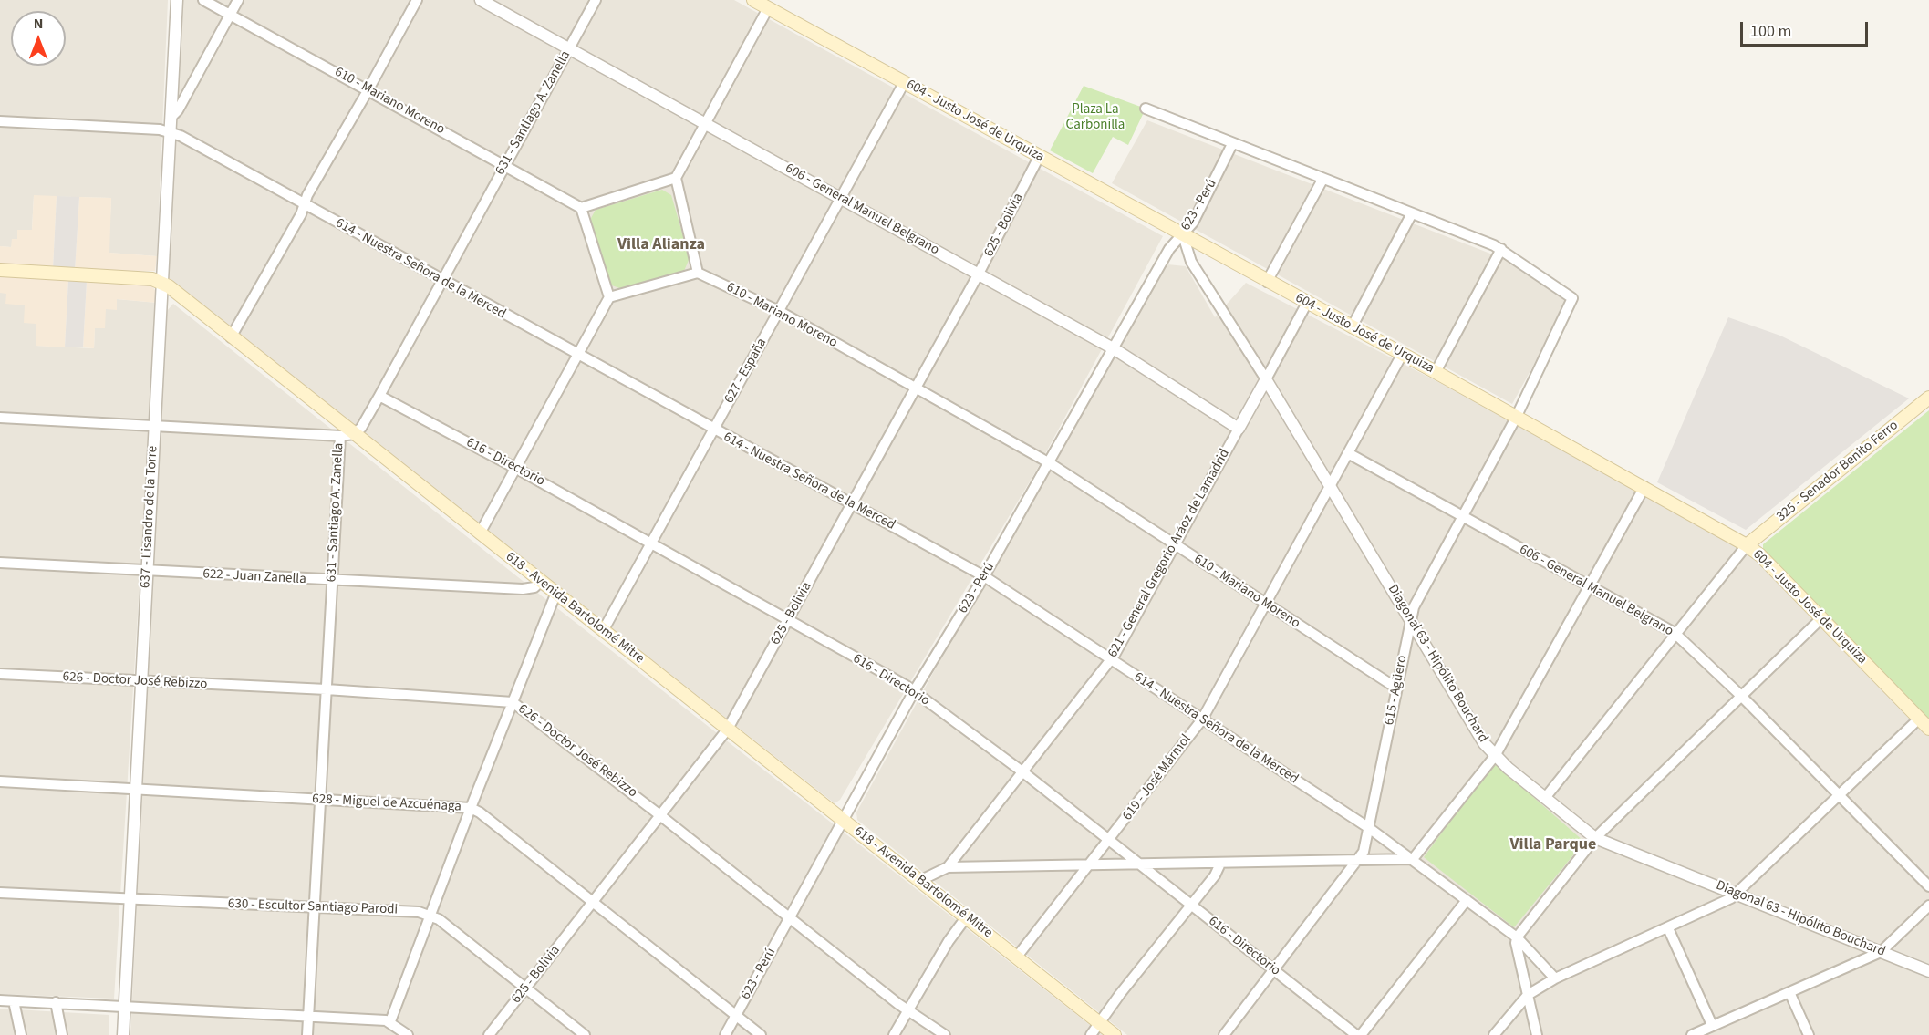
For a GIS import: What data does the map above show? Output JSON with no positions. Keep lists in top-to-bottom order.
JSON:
{
  "streets": {
    "main road": ["604 - Justo José de Urquiza", "325 - Senador Benito Ferro", "618 - Avenida Bartolomé Mitre"],
    "street": [
      "610 - Mariano Moreno",
      "631 - Santiago A. Zanella",
      "623 - Perú",
      "606 - General Manuel Belgrano",
      "625 - Bolivia",
      "614 - Nuestra Señora de la Merced",
      "627 - España",
      "616 - Directorio",
      "637 - Lisandro de la Torre",
      "621 - General Gregorio Aráoz de Lamadrid",
      "622 - Juan Zanella",
      "Diagonal 63 - Hipólito Bouchard",
      "626 - Doctor José Rebizzo",
      "615 - Agüero",
      "619 - José Mármol",
      "628 - Miguel de Azcuénaga",
      "630 - Escultor Santiago Parodi"
    ]
  },
  "crossings": [
    ["610 - Mariano Moreno", "631 - Santiago A. Zanella"],
    ["610 - Mariano Moreno", "623 - Perú"],
    ["610 - Mariano Moreno", "625 - Bolivia"],
    ["610 - Mariano Moreno", "627 - España"],
    ["610 - Mariano Moreno", "621 - General Gregorio Aráoz de Lamadrid"],
    ["610 - Mariano Moreno", "615 - Agüero"],
    ["610 - Mariano Moreno", "619 - José Mármol"],
    ["631 - Santiago A. Zanella", "606 - General Manuel Belgrano"],
    ["631 - Santiago A. Zanella", "614 - Nuestra Señora de la Merced"],
    ["631 - Santiago A. Zanella", "616 - Directorio"],
    ["631 - Santiago A. Zanella", "622 - Juan Zanella"],
    ["631 - Santiago A. Zanella", "618 - Avenida Bartolomé Mitre"],
    ["631 - Santiago A. Zanella", "626 - Doctor José Rebizzo"],
    ["631 - Santiago A. Zanella", "628 - Miguel de Azcuénaga"],
    ["631 - Santiago A. Zanella", "630 - Escultor Santiago Parodi"],
    ["604 - Justo José de Urquiza", "623 - Perú"],
    ["604 - Justo José de Urquiza", "625 - Bolivia"],
    ["604 - Justo José de Urquiza", "627 - España"],
    ["604 - Justo José de Urquiza", "325 - Senador Benito Ferro"],
    ["604 - Justo José de Urquiza", "621 - General Gregorio Aráoz de Lamadrid"],
    ["604 - Justo José de Urquiza", "Diagonal 63 - Hipólito Bouchard"],
    ["604 - Justo José de Urquiza", "615 - Agüero"],
    ["604 - Justo José de Urquiza", "619 - José Mármol"],
    ["623 - Perú", "606 - General Manuel Belgrano"],
    ["623 - Perú", "614 - Nuestra Señora de la Merced"],
    ["623 - Perú", "616 - Directorio"],
    ["623 - Perú", "618 - Avenida Bartolomé Mitre"],
    ["623 - Perú", "Diagonal 63 - Hipólito Bouchard"],
    ["623 - Perú", "626 - Doctor José Rebizzo"],
    ["623 - Perú", "628 - Miguel de Azcuénaga"],
    ["606 - General Manuel Belgrano", "625 - Bolivia"],
    ["606 - General Manuel Belgrano", "627 - España"],
    ["606 - General Manuel Belgrano", "621 - General Gregorio Aráoz de Lamadrid"],
    ["606 - General Manuel Belgrano", "615 - Agüero"],
    ["606 - General Manuel Belgrano", "619 - José Mármol"],
    ["625 - Bolivia", "614 - Nuestra Señora de la Merced"],
    ["625 - Bolivia", "616 - Directorio"],
    ["625 - Bolivia", "618 - Avenida Bartolomé Mitre"],
    ["625 - Bolivia", "626 - Doctor José Rebizzo"],
    ["625 - Bolivia", "628 - Miguel de Azcuénaga"],
    ["625 - Bolivia", "630 - Escultor Santiago Parodi"],
    ["614 - Nuestra Señora de la Merced", "627 - España"],
    ["614 - Nuestra Señora de la Merced", "637 - Lisandro de la Torre"],
    ["614 - Nuestra Señora de la Merced", "621 - General Gregorio Aráoz de Lamadrid"],
    ["614 - Nuestra Señora de la Merced", "615 - Agüero"],
    ["614 - Nuestra Señora de la Merced", "619 - José Mármol"],
    ["627 - España", "616 - Directorio"],
    ["627 - España", "618 - Avenida Bartolomé Mitre"],
    ["616 - Directorio", "621 - General Gregorio Aráoz de Lamadrid"],
    ["616 - Directorio", "615 - Agüero"],
    ["616 - Directorio", "619 - José Mármol"],
    ["637 - Lisandro de la Torre", "622 - Juan Zanella"],
    ["637 - Lisandro de la Torre", "618 - Avenida Bartolomé Mitre"],
    ["637 - Lisandro de la Torre", "626 - Doctor José Rebizzo"],
    ["637 - Lisandro de la Torre", "628 - Miguel de Azcuénaga"],
    ["637 - Lisandro de la Torre", "630 - Escultor Santiago Parodi"],
    ["621 - General Gregorio Aráoz de Lamadrid", "618 - Avenida Bartolomé Mitre"],
    ["621 - General Gregorio Aráoz de Lamadrid", "Diagonal 63 - Hipólito Bouchard"],
    ["622 - Juan Zanella", "618 - Avenida Bartolomé Mitre"],
    ["618 - Avenida Bartolomé Mitre", "619 - José Mármol"],
    ["Diagonal 63 - Hipólito Bouchard", "615 - Agüero"],
    ["Diagonal 63 - Hipólito Bouchard", "619 - José Mármol"]
  ],
  "districts": ["Villa Alianza", "Villa Parque"],
  "parks": ["Plaza La Carbonilla"],
  "scale_bar": "100 m",
  "north": "top"
}
